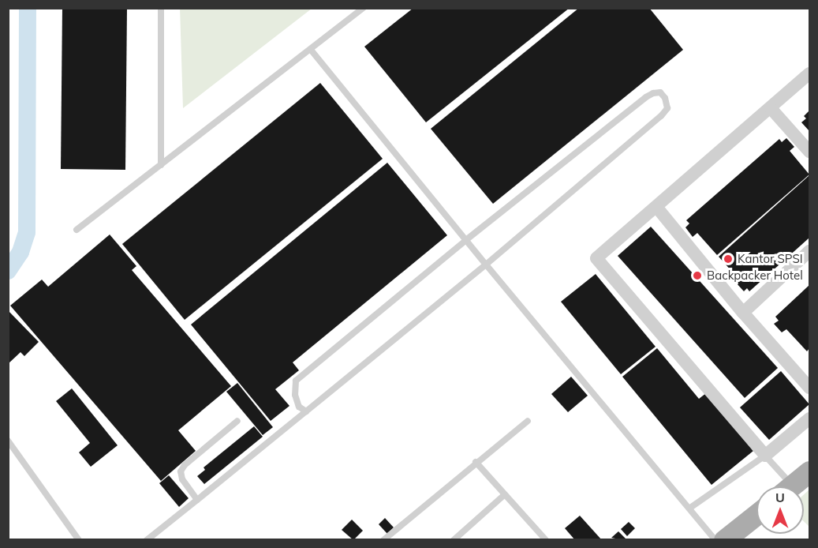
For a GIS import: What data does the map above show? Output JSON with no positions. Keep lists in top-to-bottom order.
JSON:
{
  "places": ["Kantor SPSI", "Backpacker Hotel"],
  "north": "top"
}
